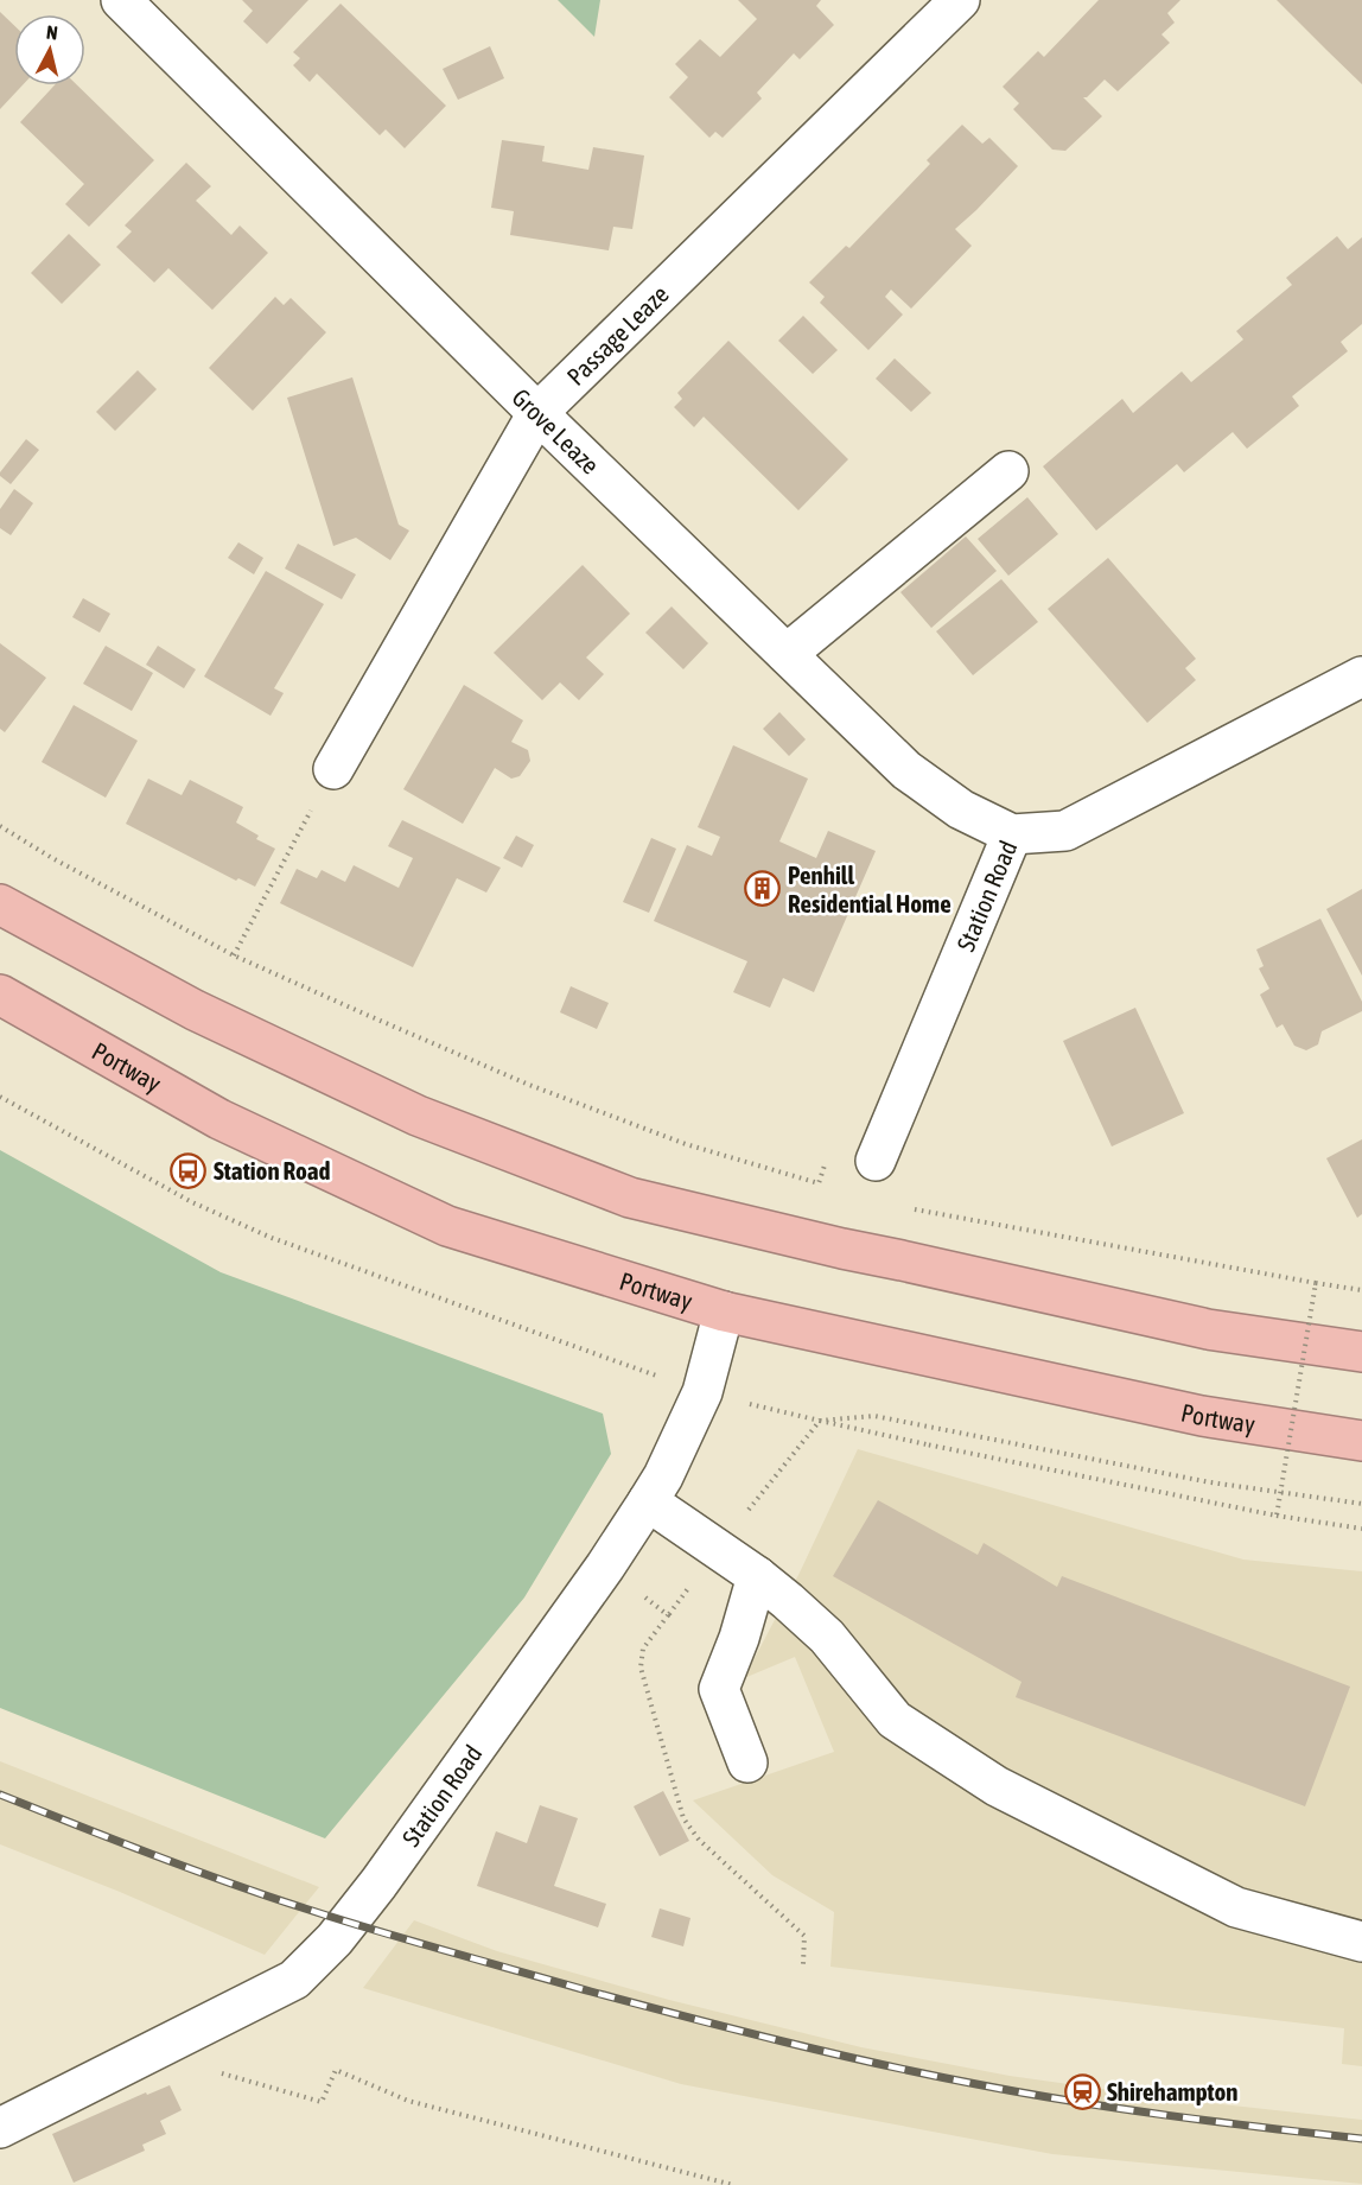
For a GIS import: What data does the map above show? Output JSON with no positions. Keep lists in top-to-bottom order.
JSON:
{
  "streets": {
    "highway": ["Portway"],
    "street": ["Passage Leaze", "Grove Leaze", "Station Road"]
  },
  "crossings": [
    ["Passage Leaze", "Grove Leaze"],
    ["Grove Leaze", "Station Road"],
    ["Station Road", "Portway"]
  ],
  "places": {
    "building": ["Penhill Residential Home"],
    "bus stop": ["Station Road"],
    "station": ["Shirehampton"]
  },
  "north": "top"
}
